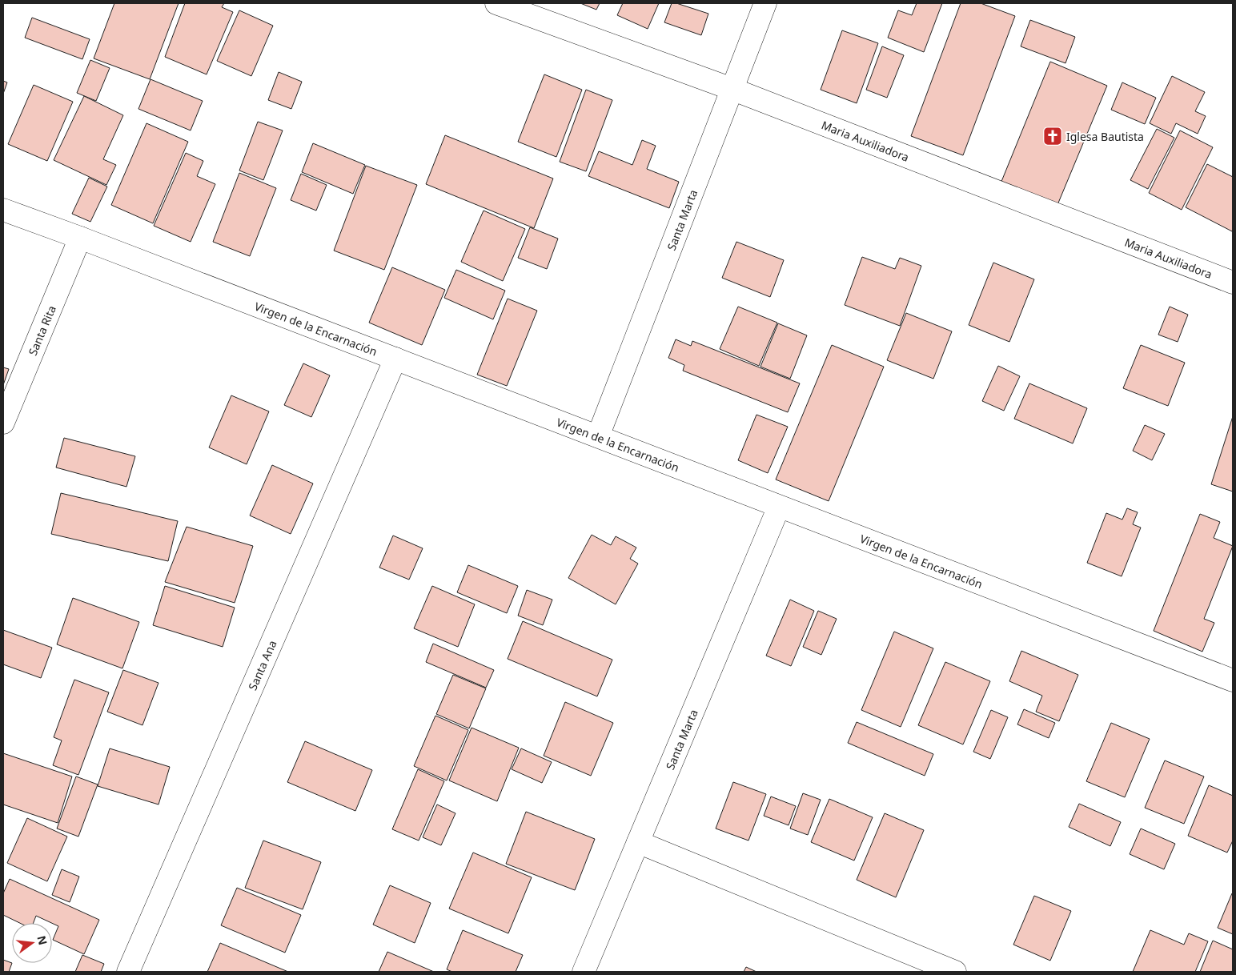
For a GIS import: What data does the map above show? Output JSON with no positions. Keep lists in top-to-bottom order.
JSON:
{
  "streets": {
    "street": [
      "Maria Auxiliadora",
      "Santa Marta",
      "Virgen de la Encarnación",
      "Santa Rita",
      "Santa Ana"
    ]
  },
  "crossings": [
    ["Maria Auxiliadora", "Santa Marta"],
    ["Santa Marta", "Virgen de la Encarnación"],
    ["Virgen de la Encarnación", "Santa Rita"],
    ["Virgen de la Encarnación", "Santa Ana"]
  ],
  "places": {
    "church": ["Iglesa Bautista"]
  },
  "north": "right"
}
